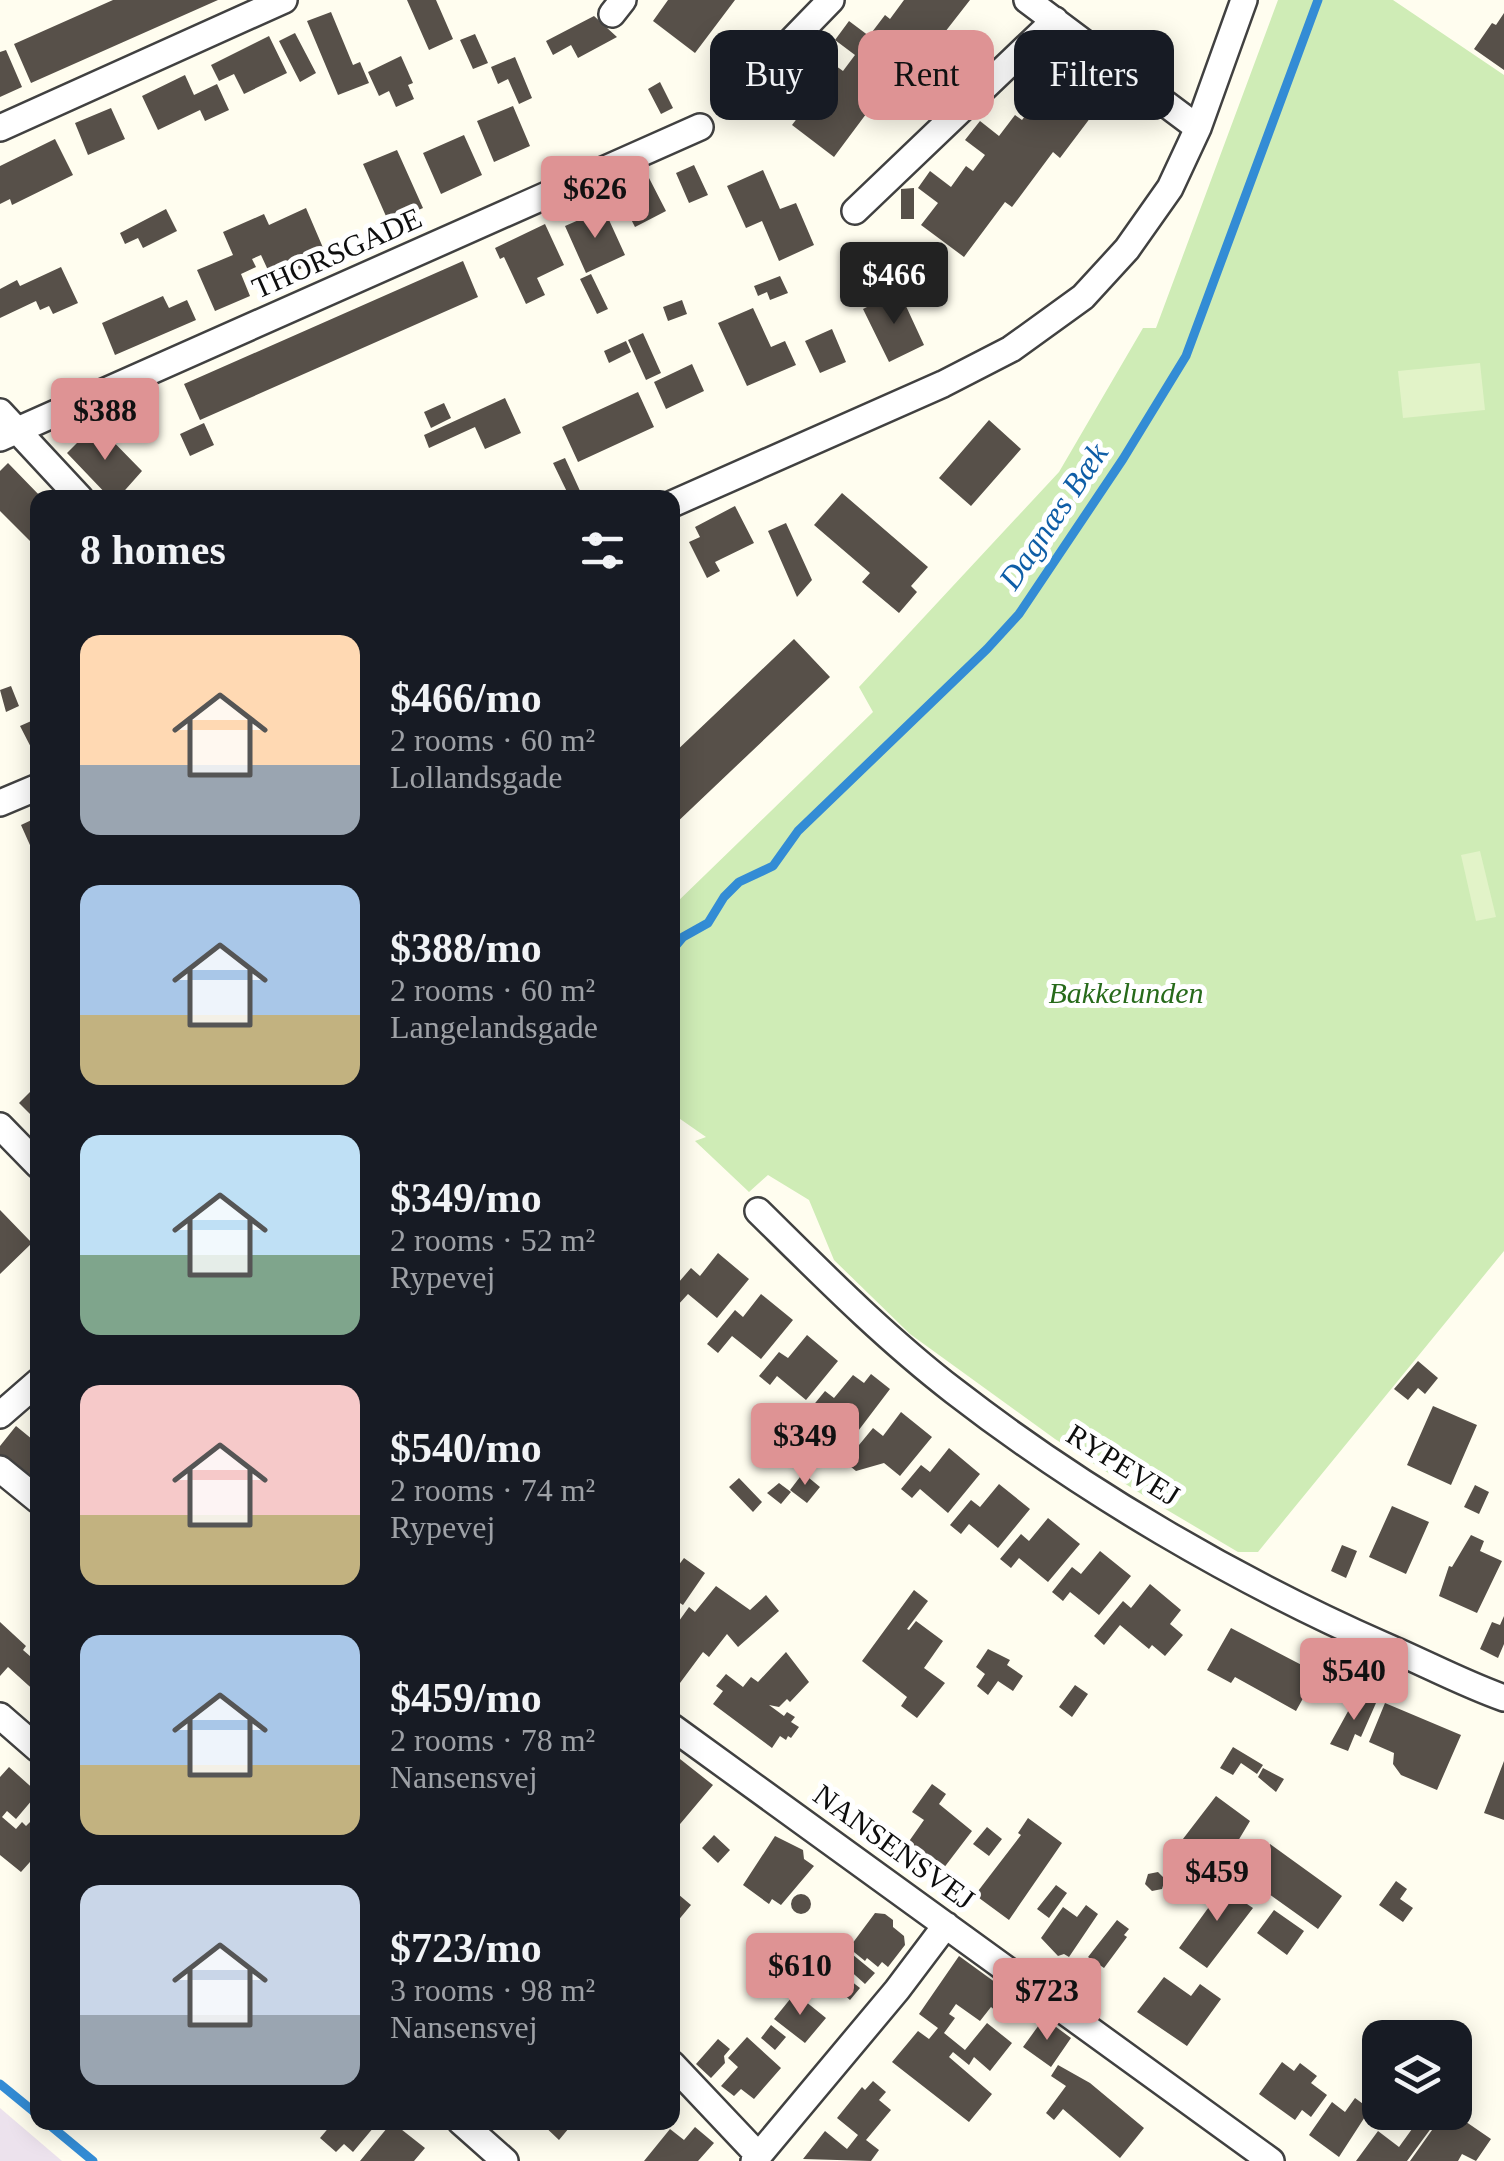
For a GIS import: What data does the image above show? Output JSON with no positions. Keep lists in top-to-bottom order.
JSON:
{
  "streets": {
    "street": ["THORSGADE", "RYPEVEJ", "NANSENSVEJ"]
  },
  "water": ["Dagnæs Bæk"],
  "parks": ["Bakkelunden"],
  "page": {
    "chip": ["Buy", "Rent", "Filters"],
    "price": [
      "$626",
      "$466",
      "$388",
      "$349",
      "$540",
      "$459",
      "$610",
      "$723"
    ],
    "heading": "8 homes",
    "list": [
      {
        "name": "$466/mo",
        "note": "2 rooms · 60 m² · Lollandsgade"
      },
      {
        "name": "$388/mo",
        "note": "2 rooms · 60 m² · Langelandsgade"
      },
      {
        "name": "$349/mo",
        "note": "2 rooms · 52 m² · Rypevej"
      },
      {
        "name": "$540/mo",
        "note": "2 rooms · 74 m² · Rypevej"
      },
      {
        "name": "$459/mo",
        "note": "2 rooms · 78 m² · Nansensvej"
      },
      {
        "name": "$723/mo",
        "note": "3 rooms · 98 m² · Nansensvej"
      }
    ]
  }
}
